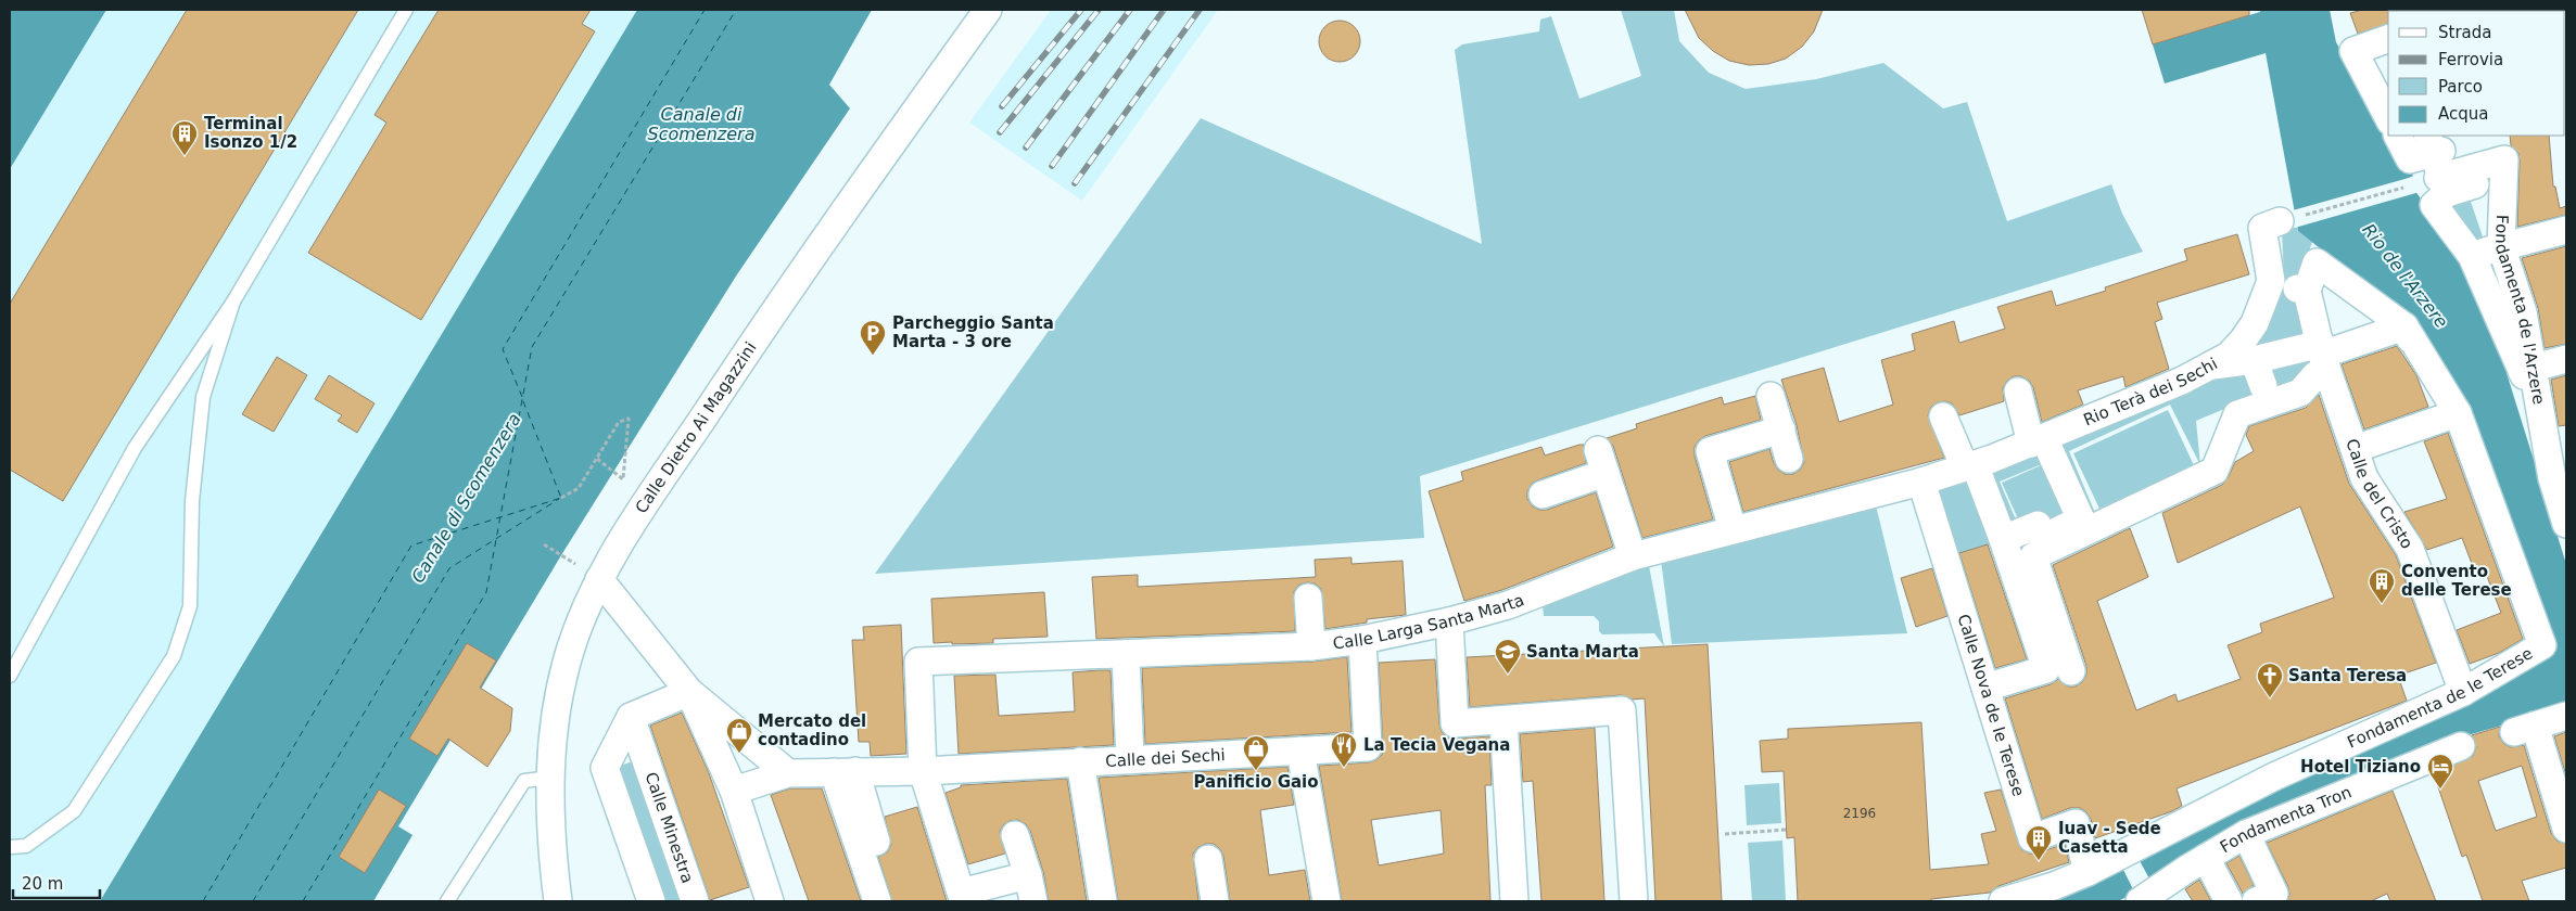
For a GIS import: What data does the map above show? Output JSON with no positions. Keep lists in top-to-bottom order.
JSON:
{
  "streets": {
    "street": [
      "Fondamenta de l'Arzere",
      "Rio Terà dei Sechi",
      "Calle Dietro Ai Magazzini",
      "Calle del Cristo",
      "Calle Larga Santa Marta",
      "Fondamenta de le Terese",
      "Calle Nova de le Terese",
      "Calle dei Sechi",
      "Fondamenta Tron",
      "Calle Minestra"
    ]
  },
  "crossings": [
    ["Rio Terà dei Sechi", "Calle del Cristo"],
    ["Rio Terà dei Sechi", "Calle Larga Santa Marta"],
    ["Rio Terà dei Sechi", "Calle Nova de le Terese"],
    ["Calle del Cristo", "Fondamenta de le Terese"],
    ["Calle Larga Santa Marta", "Calle Nova de le Terese"],
    ["Calle Larga Santa Marta", "Calle dei Sechi"],
    ["Fondamenta de le Terese", "Calle Nova de le Terese"]
  ],
  "water": ["Canale di Scomenzera", "Rio de l'Arzere"],
  "places": {
    "building": ["Terminal Isonzo 1/2", "Convento delle Terese", "Iuav - Sede Casetta"],
    "parking": ["Parcheggio Santa Marta - 3 ore"],
    "school or university": ["Santa Marta"],
    "church": ["Santa Teresa"],
    "shop": ["Mercato del contadino", "Panificio Gaio"],
    "restaurant": ["La Tecia Vegana"],
    "hotel": ["Hotel Tiziano"]
  },
  "house_numbers": ["2196"],
  "legend": [
    "Strada",
    "Ferrovia",
    "Parco",
    "Acqua"
  ],
  "scale_bar": "20 m"
}
